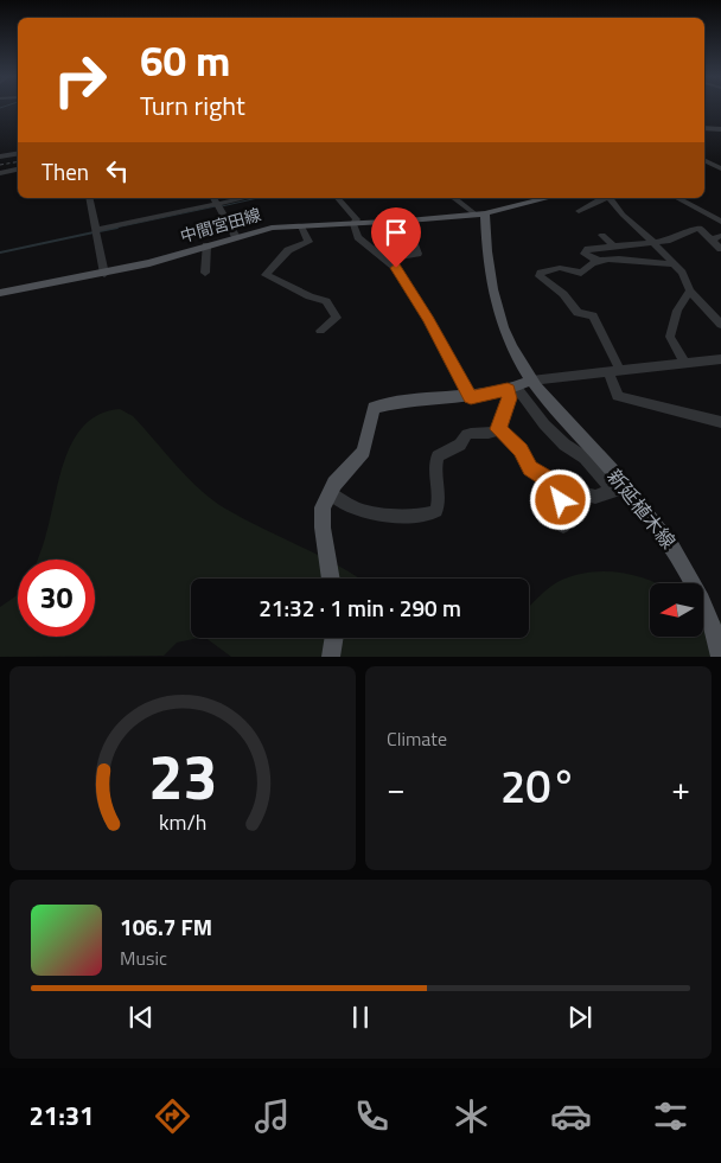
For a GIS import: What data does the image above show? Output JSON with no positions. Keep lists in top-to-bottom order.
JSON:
{
  "streets": {
    "main road": ["中間宮田線", "新延植木線"]
  },
  "crossings": [
    ["中間宮田線", "新延植木線"]
  ],
  "north": "left",
  "page": {
    "turn": ["60 m", "Turn right"],
    "then": "Then",
    "limit": "30",
    "trip": "21:32 · 1 min · 290 m",
    "tile": "Climate",
    "heat": ["−", "20°", "+"],
    "song": ["106.7 FM", "Music"],
    "tabs": "21:31",
    "gauge": ["23", "km/h"]
  }
}
